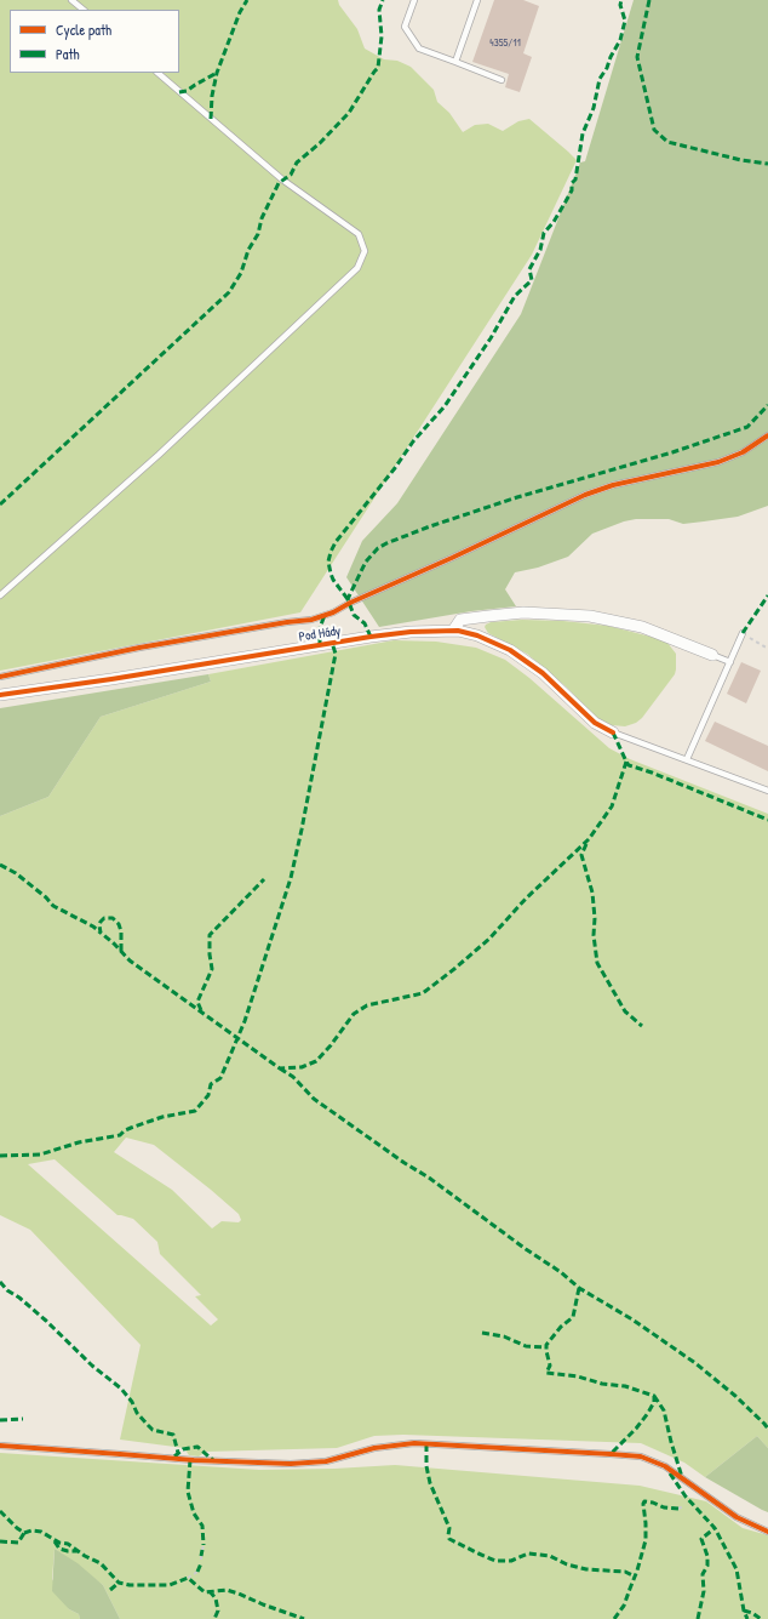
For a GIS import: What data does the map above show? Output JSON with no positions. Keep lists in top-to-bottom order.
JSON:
{
  "streets": {
    "street": ["Pod Hády"]
  },
  "house_numbers": ["4355/11"],
  "legend": ["Cycle path", "Path"]
}
